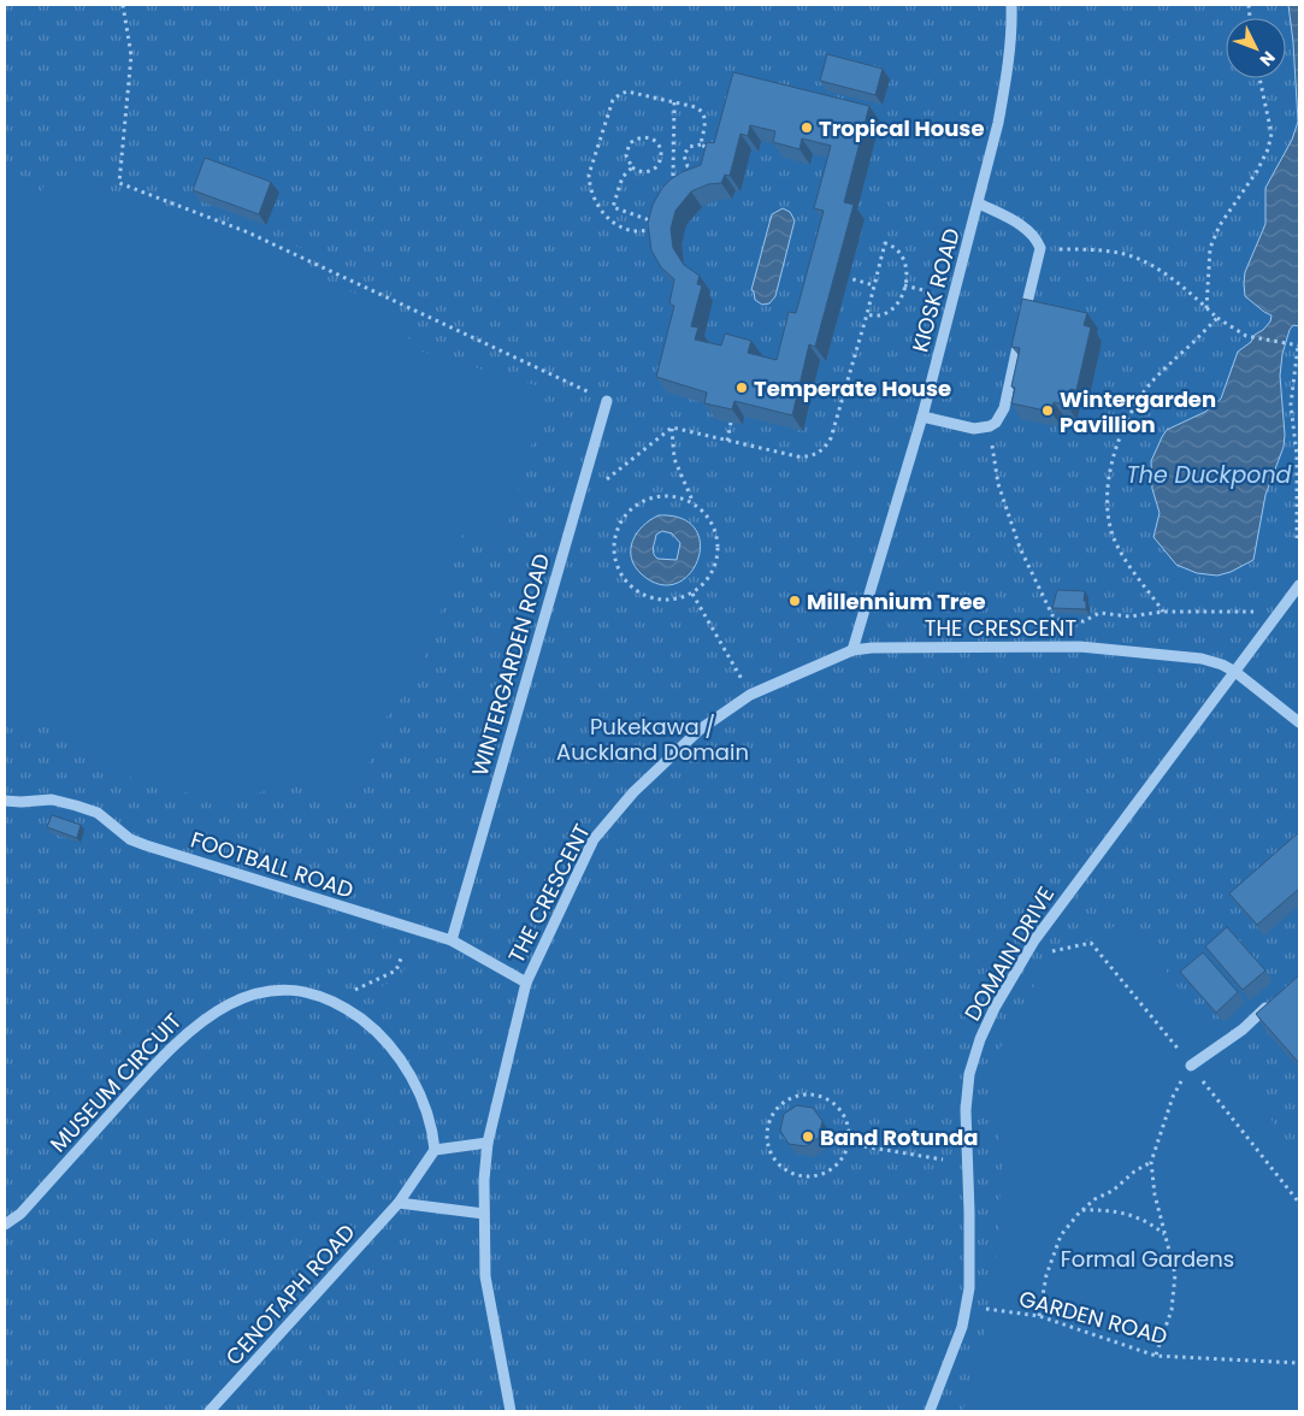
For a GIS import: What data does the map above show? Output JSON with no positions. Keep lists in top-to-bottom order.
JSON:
{
  "streets": {
    "street": [
      "KIOSK ROAD",
      "THE CRESCENT",
      "WINTERGARDEN ROAD",
      "FOOTBALL ROAD",
      "DOMAIN DRIVE",
      "MUSEUM CIRCUIT",
      "CENOTAPH ROAD"
    ],
    "path": ["GARDEN ROAD"]
  },
  "crossings": [
    ["KIOSK ROAD", "THE CRESCENT"],
    ["THE CRESCENT", "FOOTBALL ROAD"],
    ["THE CRESCENT", "DOMAIN DRIVE"],
    ["WINTERGARDEN ROAD", "FOOTBALL ROAD"],
    ["MUSEUM CIRCUIT", "CENOTAPH ROAD"]
  ],
  "water": ["The Duckpond"],
  "parks": ["Pukekawa / Auckland Domain", "Formal Gardens"],
  "places": [
    "Tropical House",
    "Temperate House",
    "Wintergarden Pavillion",
    "Millennium Tree",
    "Band Rotunda"
  ],
  "north": "bottom right"
}
